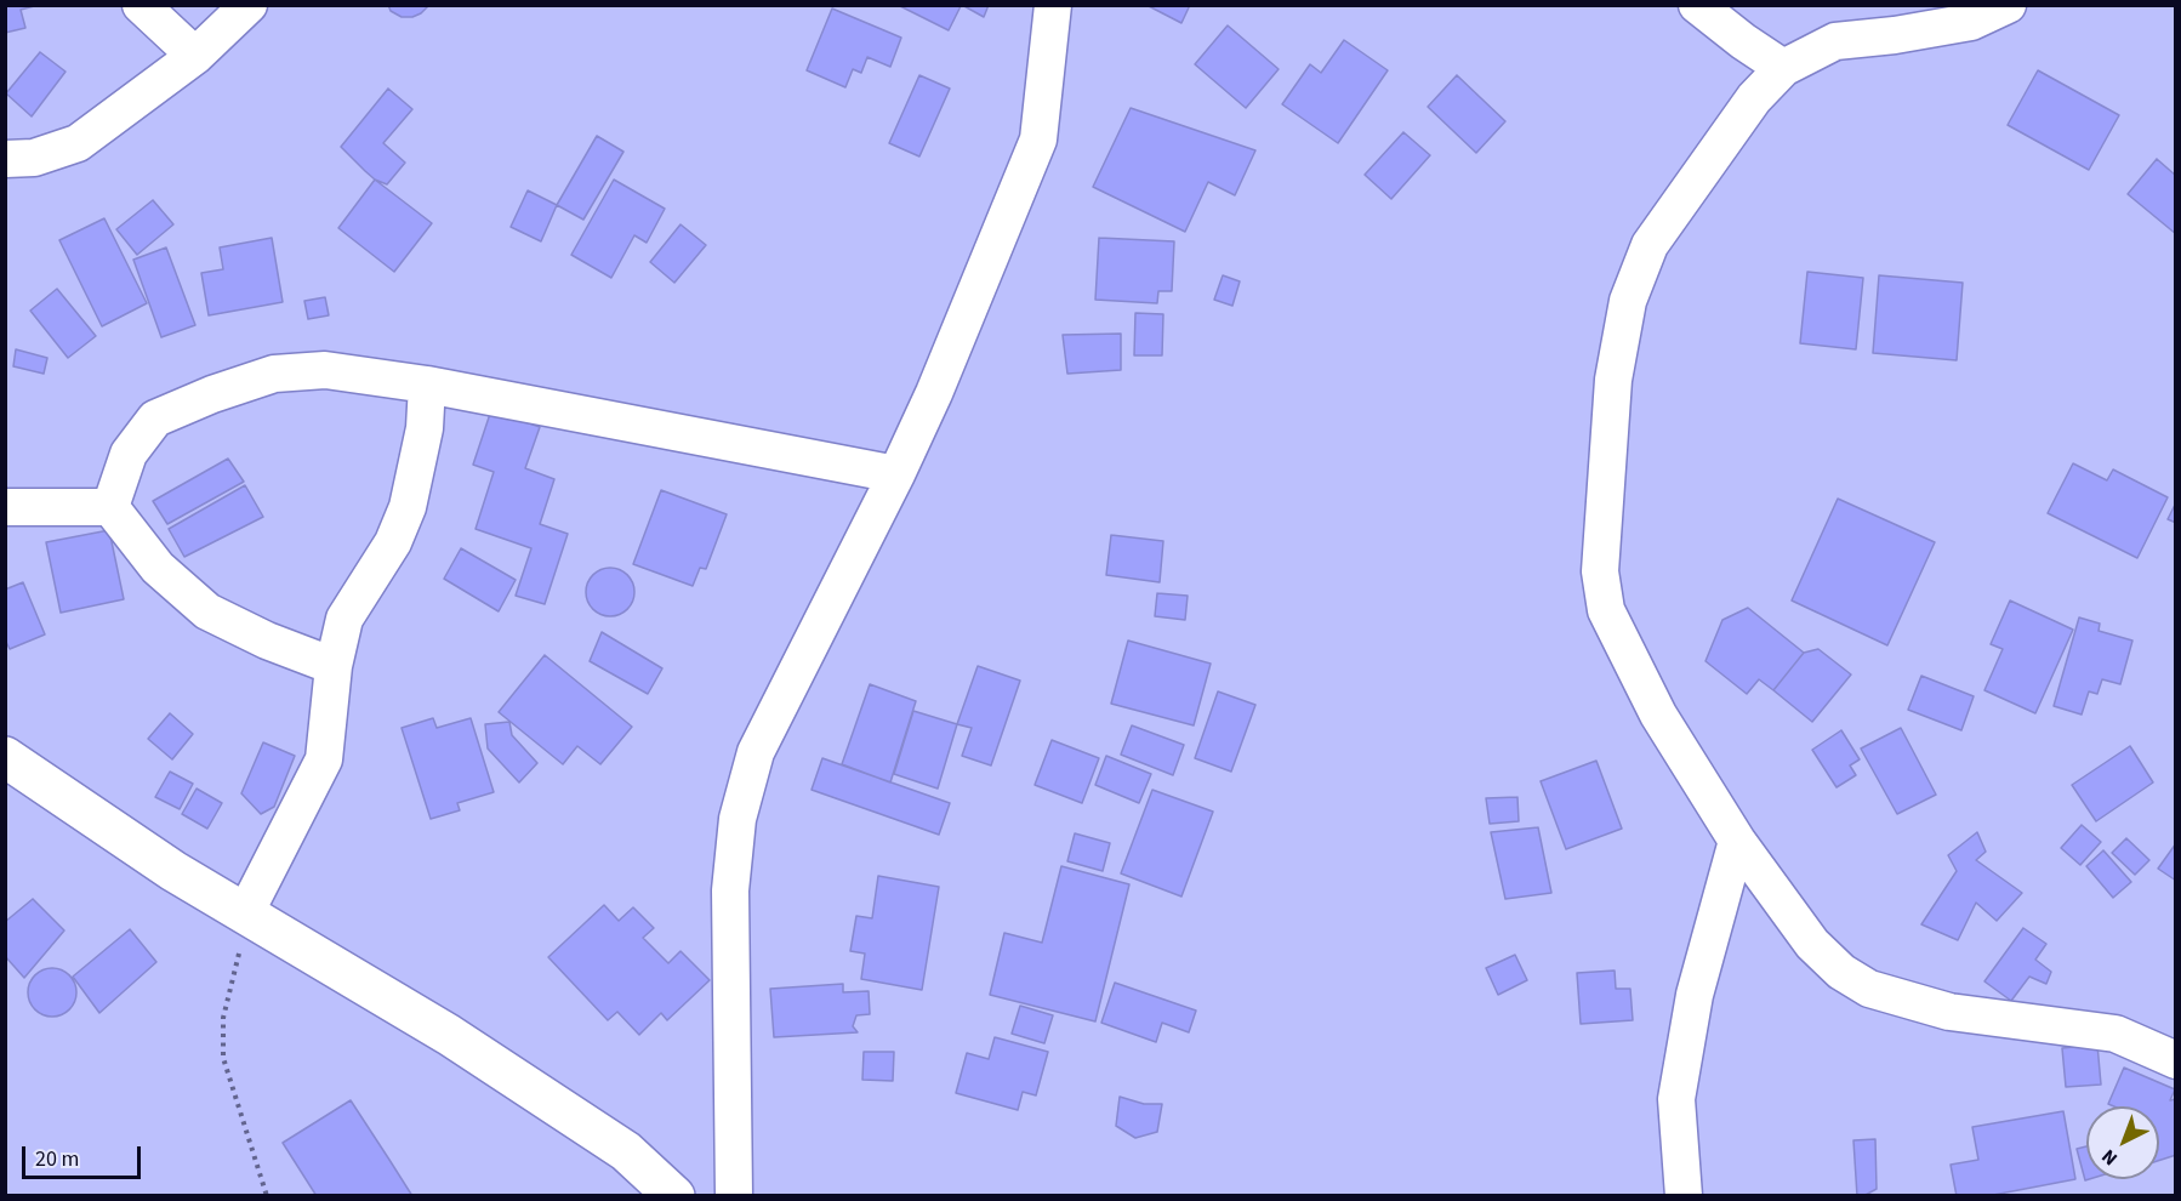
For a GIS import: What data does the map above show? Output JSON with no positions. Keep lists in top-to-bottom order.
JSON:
{
  "scale_bar": "20 m",
  "north": "bottom left"
}
